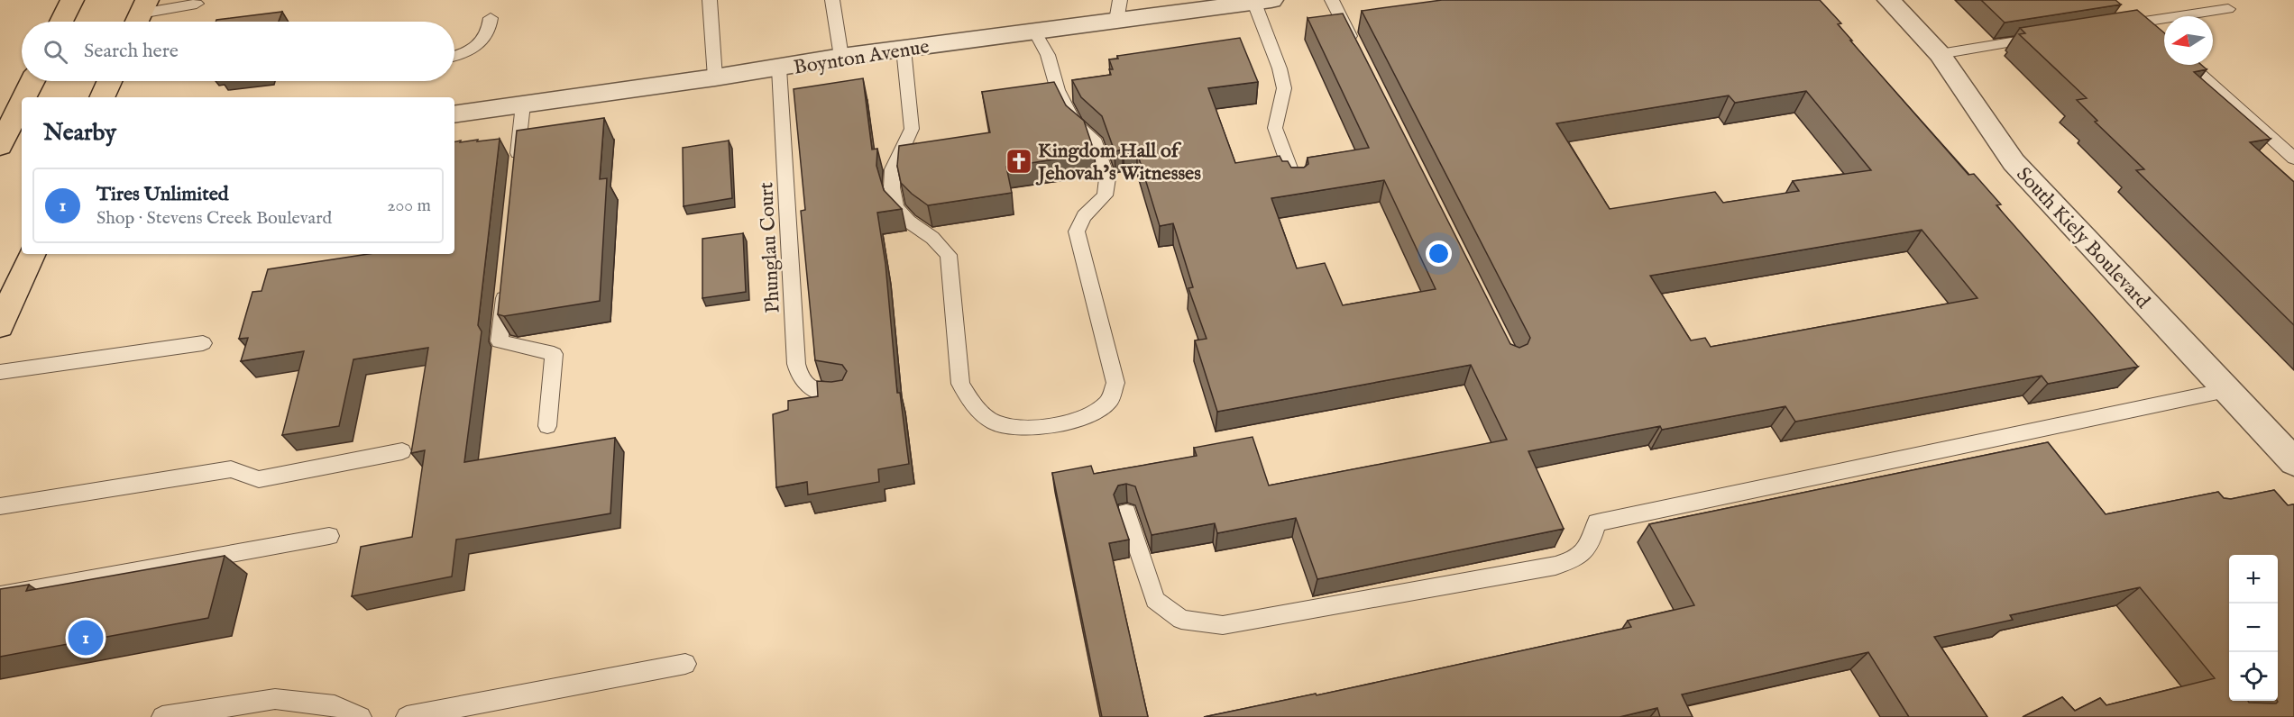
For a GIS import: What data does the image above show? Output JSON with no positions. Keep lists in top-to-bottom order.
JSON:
{
  "streets": {
    "street": ["Boynton Avenue", "South Kiely Boulevard"],
    "lane": ["Phunglau Court"]
  },
  "crossings": [
    ["Boynton Avenue", "Phunglau Court"]
  ],
  "places": {
    "church": ["Kingdom Hall of Jehovah’s Witnesses"]
  },
  "north": "left",
  "page": {
    "search": "Search here",
    "heading": "Nearby",
    "list": [
      {
        "mark": "1",
        "name": "Tires Unlimited",
        "note": "Shop · Stevens Creek Boulevard",
        "value": "200 m"
      }
    ],
    "map_buttons": ["+", "−"],
    "pins": "1"
  }
}
